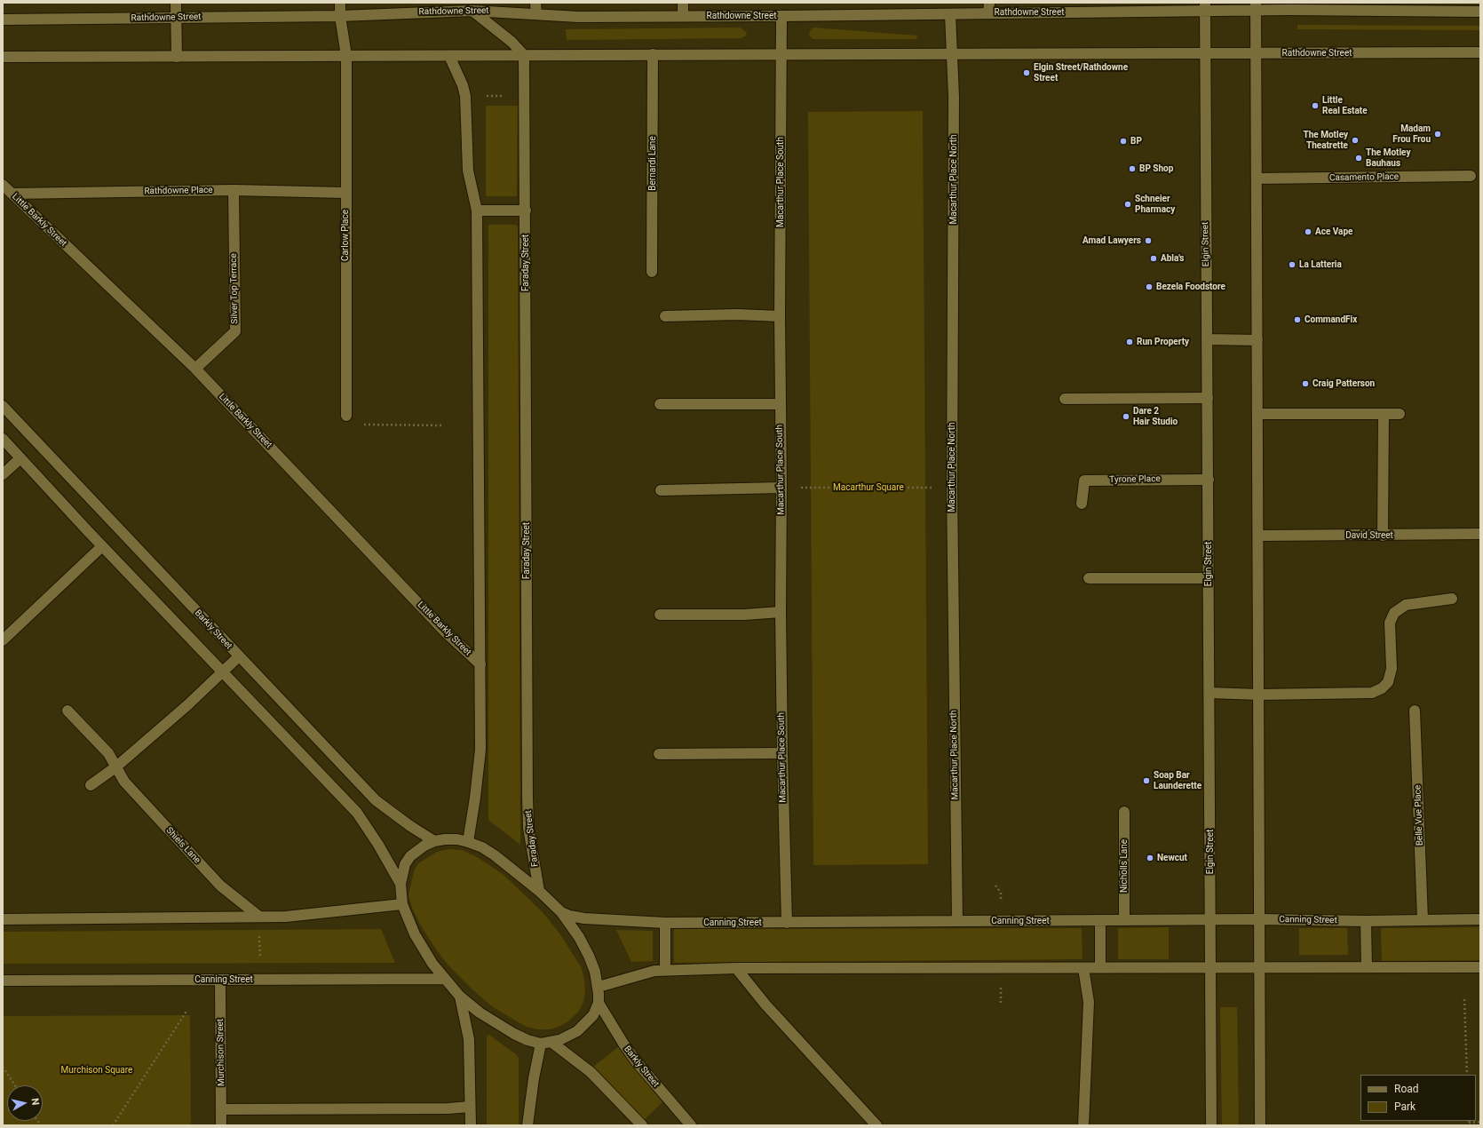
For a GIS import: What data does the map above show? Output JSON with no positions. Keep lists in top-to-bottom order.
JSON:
{
  "streets": {
    "street": [
      "Rathdowne Street",
      "Bernardi Lane",
      "Casamento Place",
      "Macarthur Place North",
      "Macarthur Place South",
      "Rathdowne Place",
      "Little Barkly Street",
      "Carlow Place",
      "Elgin Street",
      "Faraday Street",
      "Silver Top Terrace",
      "Tyrone Place",
      "David Street",
      "Barkly Street",
      "Belle Vue Place",
      "Shiels Lane",
      "Nicholls Lane",
      "Canning Street",
      "Murchison Street"
    ]
  },
  "crossings": [
    ["Rathdowne Street", "Bernardi Lane"],
    ["Rathdowne Street", "Macarthur Place North"],
    ["Rathdowne Street", "Macarthur Place South"],
    ["Rathdowne Street", "Carlow Place"],
    ["Rathdowne Street", "Elgin Street"],
    ["Rathdowne Street", "Faraday Street"],
    ["Macarthur Place North", "Canning Street"],
    ["Macarthur Place South", "Canning Street"],
    ["Rathdowne Place", "Little Barkly Street"],
    ["Rathdowne Place", "Carlow Place"],
    ["Rathdowne Place", "Silver Top Terrace"],
    ["Little Barkly Street", "Silver Top Terrace"],
    ["Elgin Street", "Tyrone Place"],
    ["Elgin Street", "Canning Street"],
    ["Belle Vue Place", "Canning Street"],
    ["Nicholls Lane", "Canning Street"],
    ["Canning Street", "Murchison Street"]
  ],
  "parks": ["Macarthur Square", "Murchison Square"],
  "places": [
    "Elgin Street/Rathdowne Street",
    "Little Real Estate",
    "Madam Frou Frou",
    "The Motley Theatrette",
    "BP",
    "The Motley Bauhaus",
    "BP Shop",
    "Schneier Pharmacy",
    "Ace Vape",
    "Amad Lawyers",
    "Abla's",
    "La Latteria",
    "Bezela Foodstore",
    "CommandFix",
    "Run Property",
    "Craig Patterson",
    "Dare 2 Hair Studio",
    "Soap Bar Launderette",
    "Newcut"
  ],
  "legend": ["Road", "Park"],
  "north": "right"
}
